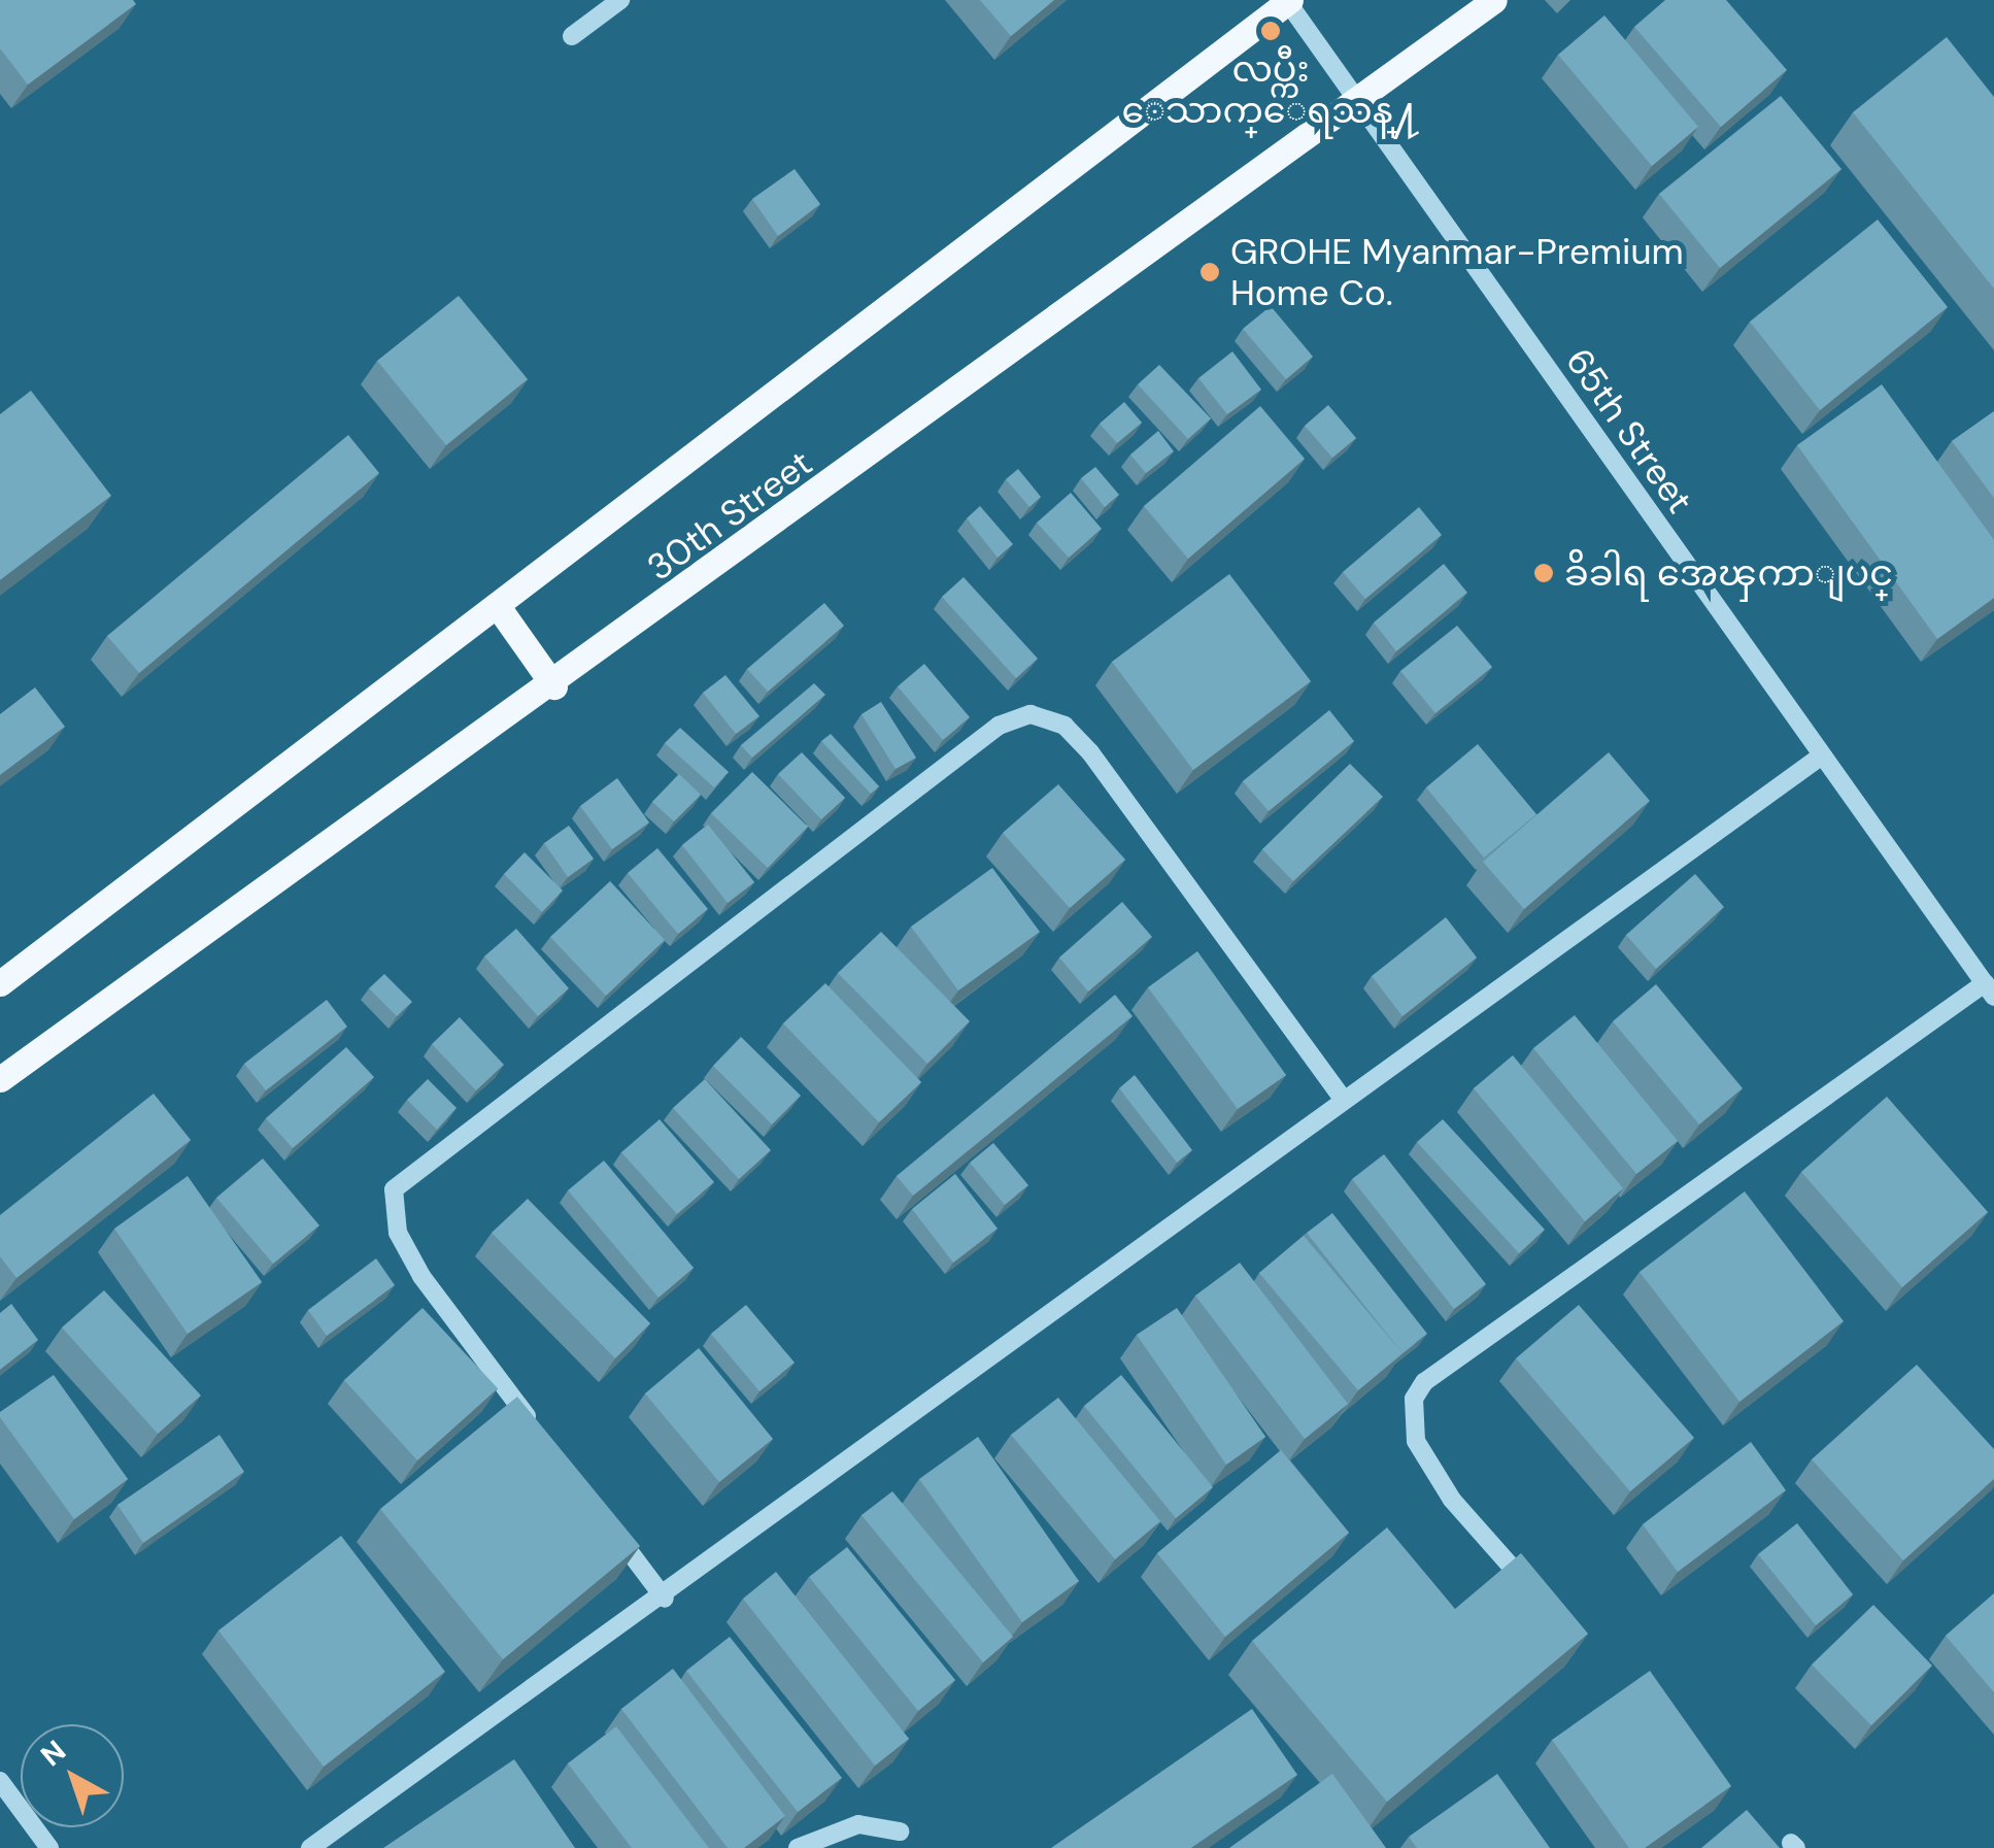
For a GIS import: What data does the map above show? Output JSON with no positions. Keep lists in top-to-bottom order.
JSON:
{
  "streets": {
    "main road": ["30th Street"],
    "street": ["65th Street"]
  },
  "crossings": [
    ["65th Street", "30th Street"]
  ],
  "places": ["လပ္ကီး ေသာက္ေရသန္႔", "GROHE Myanmar-Premium Home Co.", "ခ်ိခါရ အေၾကာျပင္"],
  "north": "top left"
}
